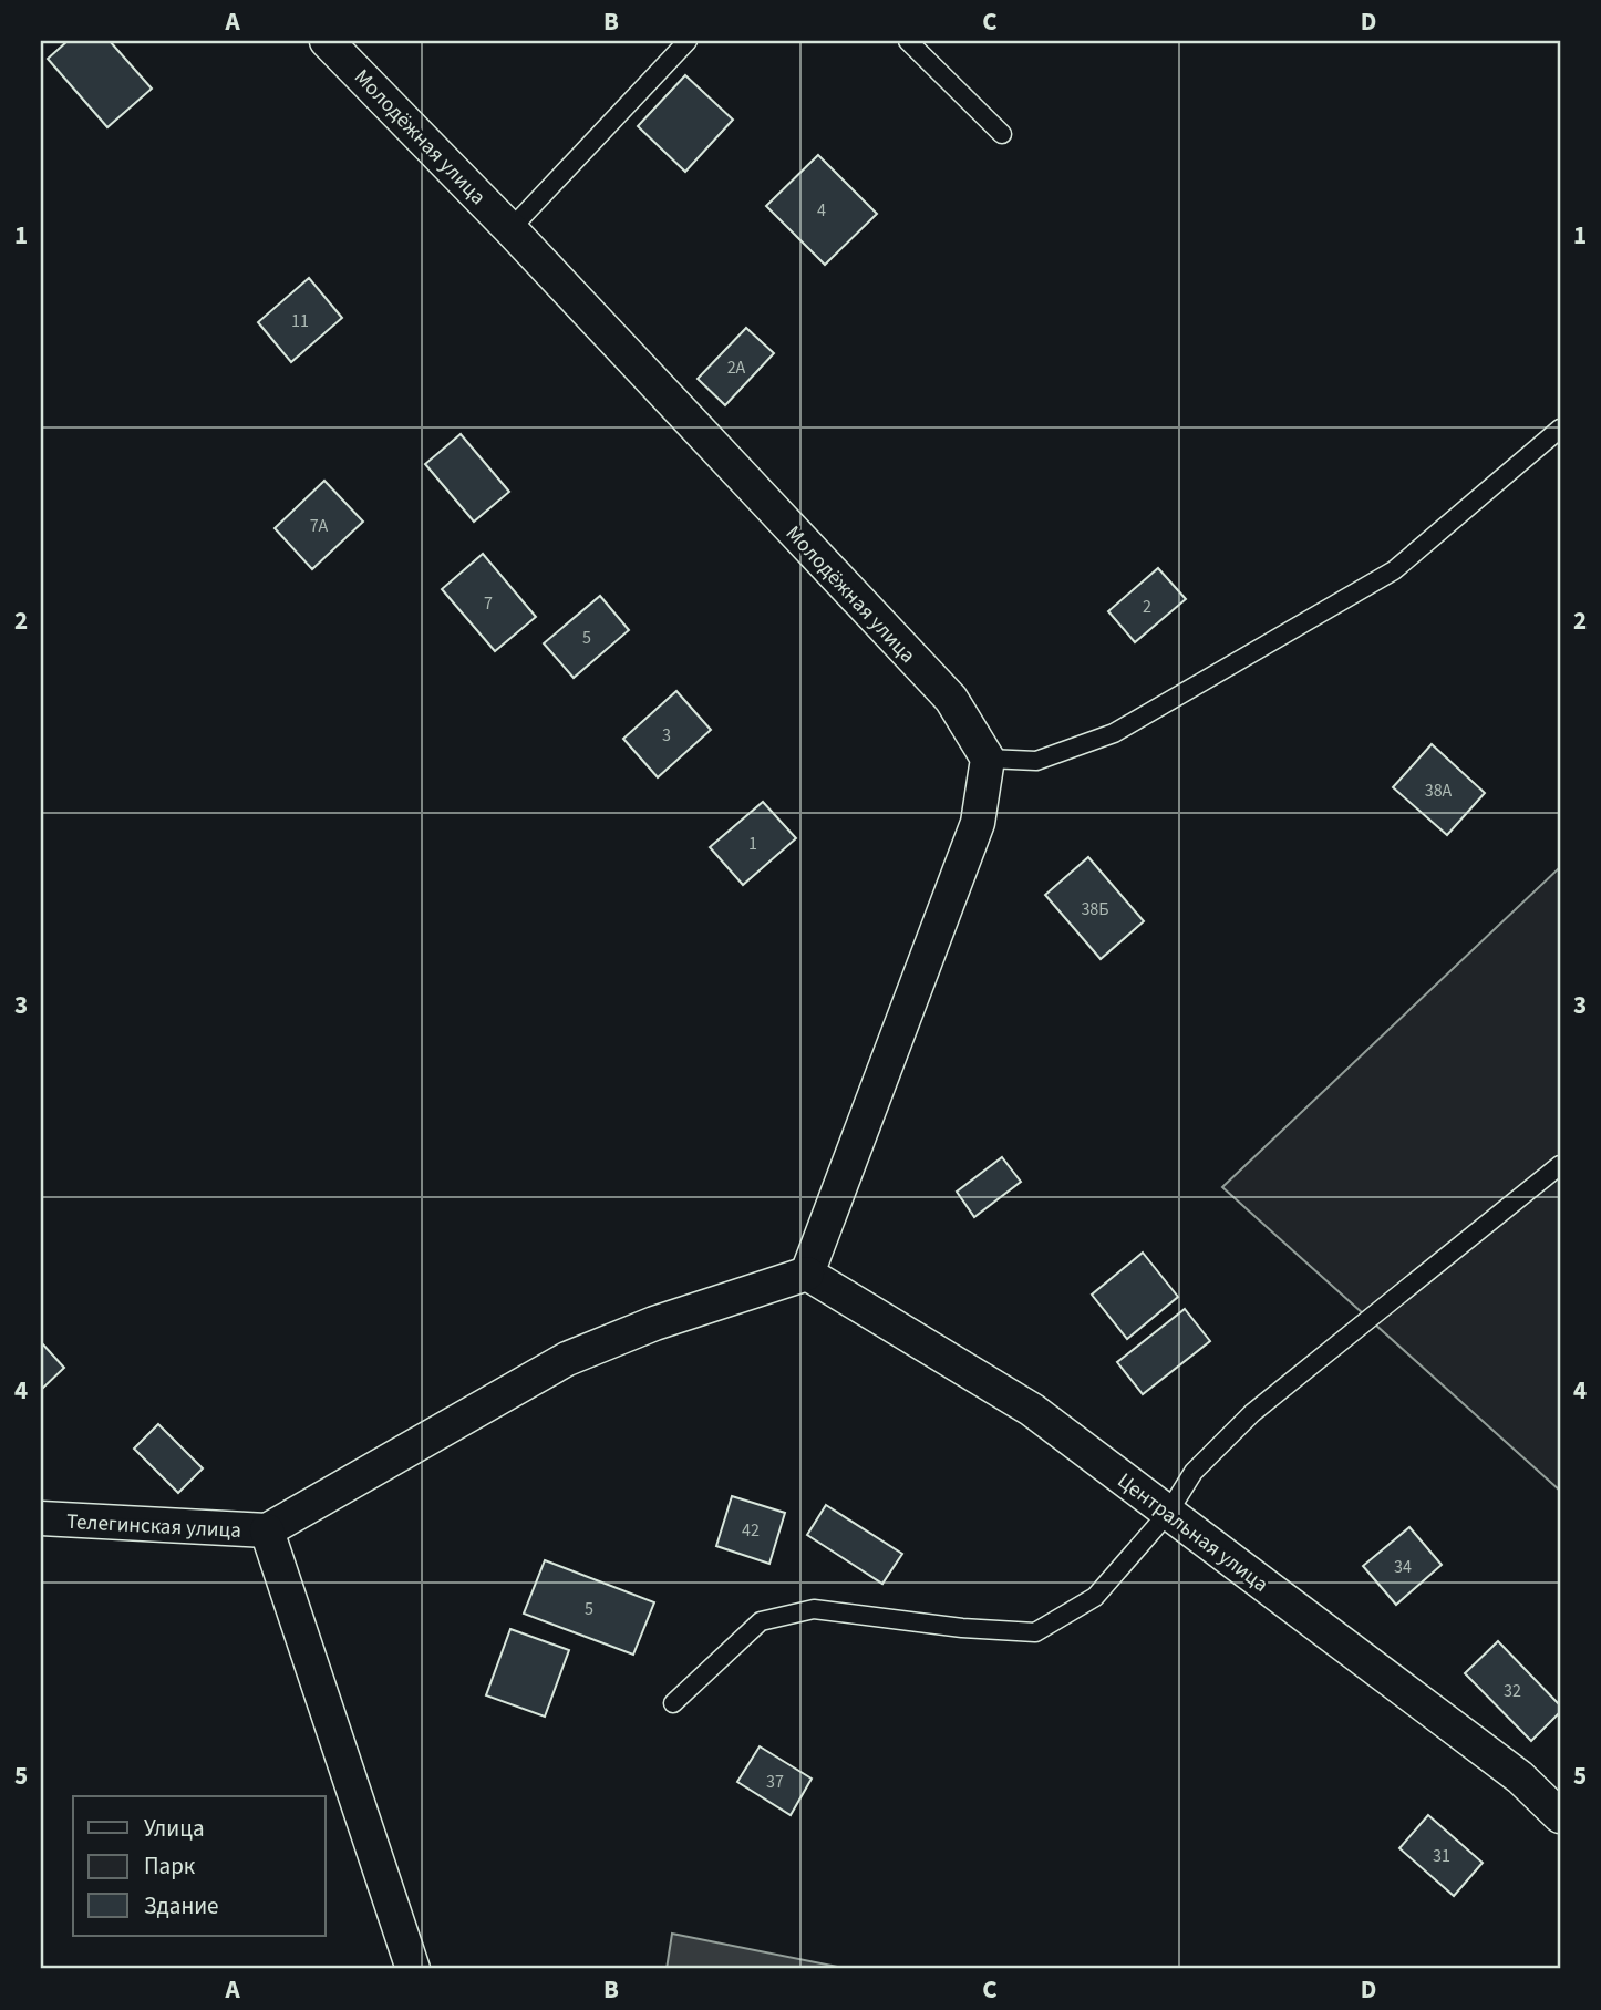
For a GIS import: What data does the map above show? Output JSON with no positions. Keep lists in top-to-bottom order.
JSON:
{
  "streets": {
    "street": ["Молодёжная улица", "Телегинская улица", "Центральная улица"]
  },
  "house_numbers": [
    "4",
    "11",
    "2А",
    "7А",
    "7",
    "2",
    "5",
    "3",
    "38А",
    "1",
    "38Б",
    "42",
    "34",
    "5",
    "32",
    "37",
    "31"
  ],
  "legend": ["Улица", "Парк", "Здание"],
  "grid": {
    "columns": [
      "A",
      "B",
      "C",
      "D"
    ],
    "rows": [
      "1",
      "2",
      "3",
      "4",
      "5"
    ]
  }
}
